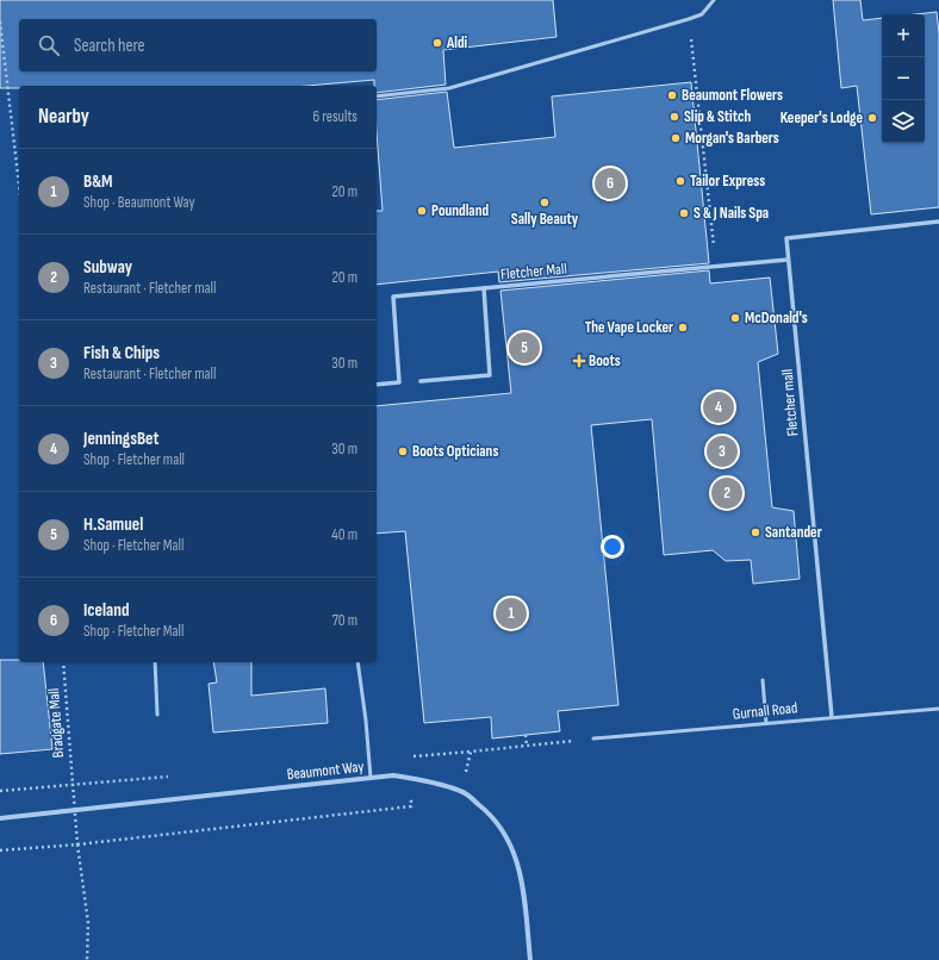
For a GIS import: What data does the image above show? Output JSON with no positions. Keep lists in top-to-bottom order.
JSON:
{
  "streets": {
    "street": ["Fletcher Mall", "Fletcher mall", "Beaumont Way"],
    "lane": ["Gurnall Road"],
    "path": ["Bradgate Mall"]
  },
  "crossings": [
    ["Fletcher Mall", "Fletcher mall"],
    ["Fletcher mall", "Gurnall Road"]
  ],
  "places": {
    "other": [
      "Aldi",
      "Beaumont Flowers",
      "Slip & Stitch",
      "Keeper's Lodge",
      "Morgan's Barbers",
      "Tailor Express",
      "Sally Beauty",
      "Poundland",
      "S & J Nails Spa",
      "McDonald's",
      "The Vape Locker",
      "Boots Opticians",
      "Santander"
    ],
    "health": ["Boots"]
  },
  "page": {
    "map_buttons": ["+", "−"],
    "search": "Search here",
    "heading": ["Nearby", "6 results"],
    "list": [
      {
        "mark": "1",
        "name": "B&M",
        "note": "Shop · Beaumont Way",
        "value": "20 m"
      },
      {
        "mark": "2",
        "name": "Subway",
        "note": "Restaurant · Fletcher mall",
        "value": "20 m"
      },
      {
        "mark": "3",
        "name": "Fish & Chips",
        "note": "Restaurant · Fletcher mall",
        "value": "30 m"
      },
      {
        "mark": "4",
        "name": "JenningsBet",
        "note": "Shop · Fletcher mall",
        "value": "30 m"
      },
      {
        "mark": "5",
        "name": "H.Samuel",
        "note": "Shop · Fletcher Mall",
        "value": "40 m"
      },
      {
        "mark": "6",
        "name": "Iceland",
        "note": "Shop · Fletcher Mall",
        "value": "70 m"
      }
    ],
    "pins": [
      "6",
      "5",
      "4",
      "3",
      "2",
      "1"
    ]
  }
}
